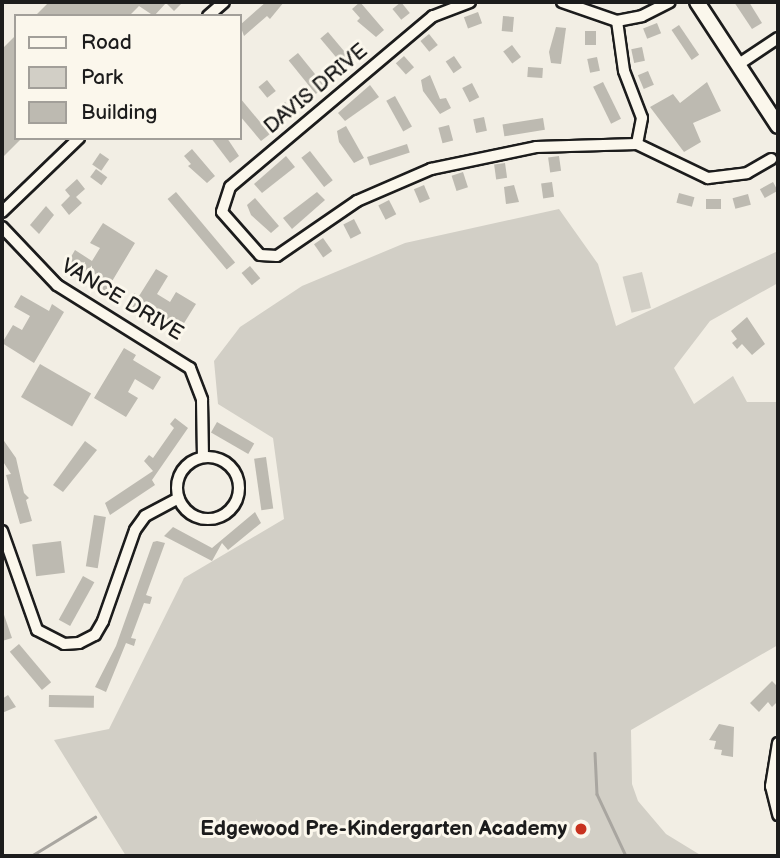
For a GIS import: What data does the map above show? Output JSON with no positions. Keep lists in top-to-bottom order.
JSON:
{
  "streets": {
    "street": ["DAVIS DRIVE", "VANCE DRIVE"]
  },
  "places": ["Edgewood Pre-Kindergarten Academy"],
  "legend": ["Road", "Park", "Building"]
}
